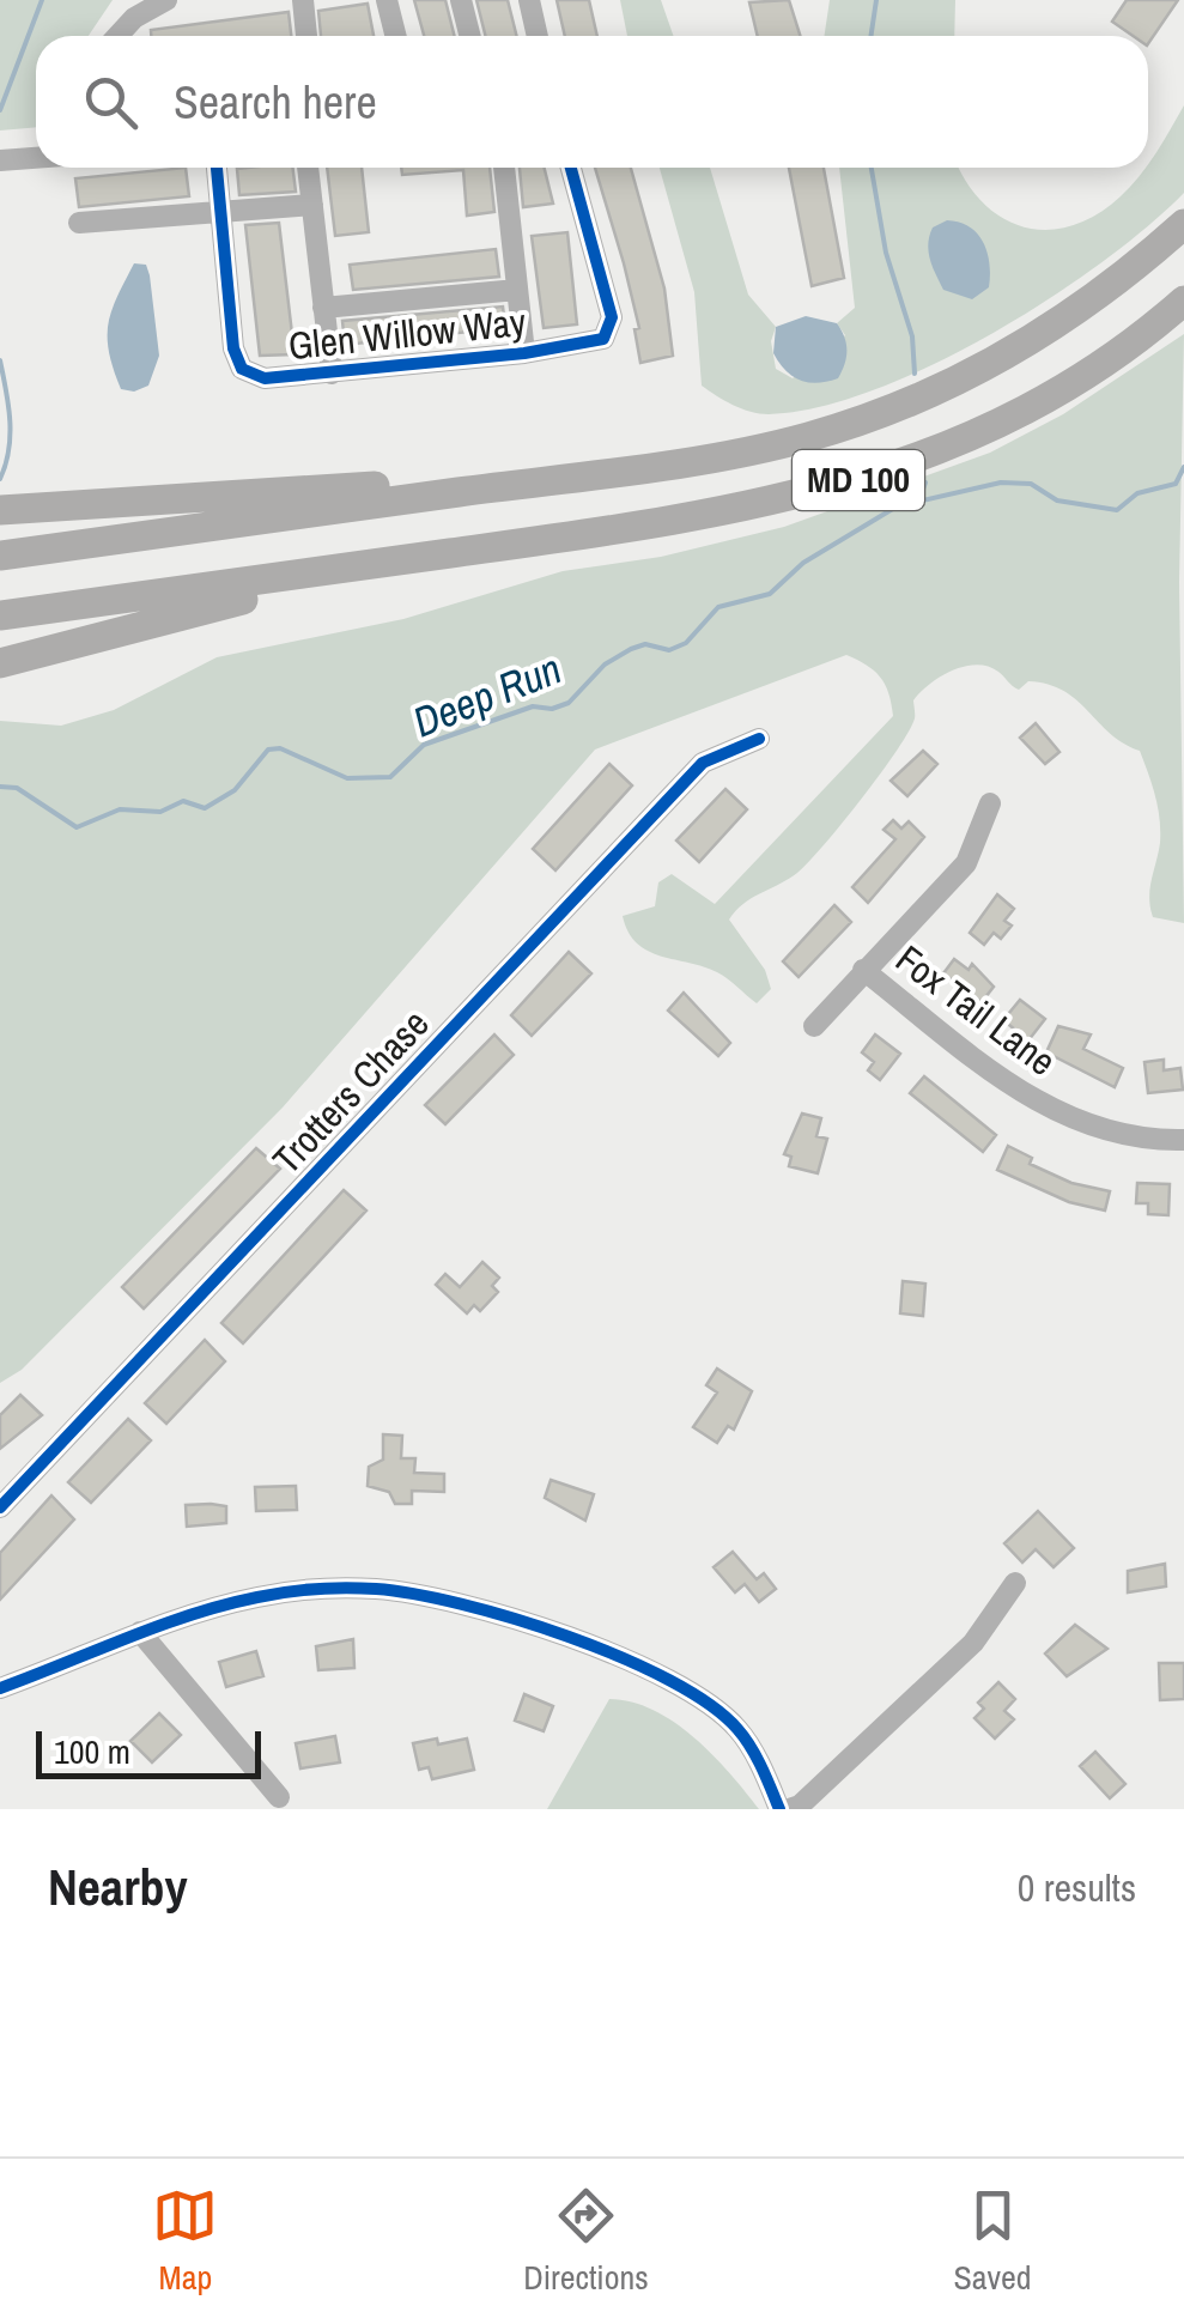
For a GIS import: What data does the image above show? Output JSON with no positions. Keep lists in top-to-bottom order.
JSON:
{
  "streets": {
    "highway": ["MD 100"],
    "street": ["Glen Willow Way", "Fox Tail Lane", "Trotters Chase"]
  },
  "water": ["Deep Run"],
  "scale_bar": "100 m",
  "page": {
    "search": "Search here",
    "scale": "100 m",
    "heading": ["Nearby", "0 results"],
    "nav": ["Map", "Directions", "Saved"]
  }
}
